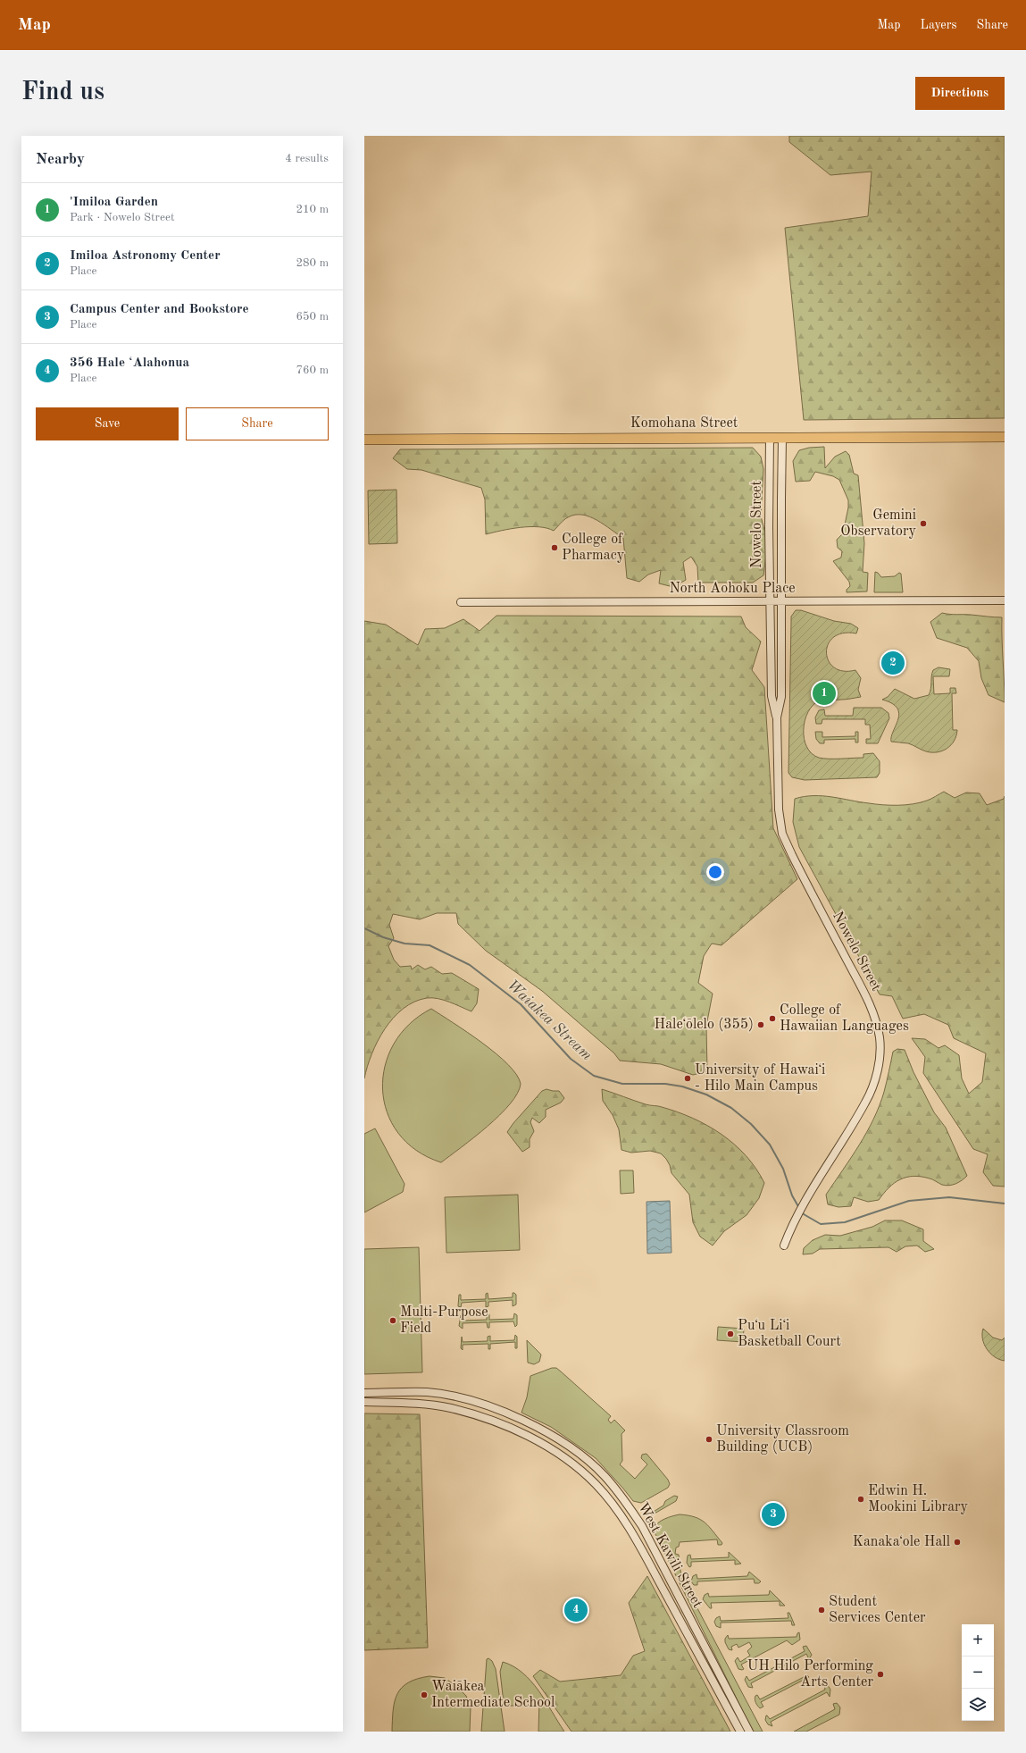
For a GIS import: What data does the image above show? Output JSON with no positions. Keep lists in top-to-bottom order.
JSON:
{
  "streets": {
    "main road": ["Komohana Street"],
    "street": ["Nowelo Street", "North Aohoku Place", "West Kawili Street"]
  },
  "crossings": [
    ["Komohana Street", "Nowelo Street"],
    ["Nowelo Street", "North Aohoku Place"]
  ],
  "water": ["Waiakea Stream"],
  "places": [
    "Gemini Observatory",
    "College of Pharmacy",
    "College of Hawaiian Languages",
    "Haleʻōlelo (355)",
    "University of Hawaiʻi - Hilo Main Campus",
    "Multi-Purpose Field",
    "Puʻu Liʻi Basketball Court",
    "University Classroom Building (UCB)",
    "Edwin H. Mookini Library",
    "Kanakaʻole Hall",
    "Student Services Center",
    "UH Hilo Performing Arts Center",
    "Waiākea Intermediate School"
  ],
  "page": {
    "header": "Map",
    "nav": ["Map", "Layers", "Share"],
    "buttons": [
      "Directions",
      ["Save", "Share"]
    ],
    "title": "Find us",
    "heading": ["Nearby", "4 results"],
    "list": [
      {
        "mark": "1",
        "name": "'Imiloa Garden",
        "note": "Park · Nowelo Street",
        "value": "210 m"
      },
      {
        "mark": "2",
        "name": "Imiloa Astronomy Center",
        "note": "Place",
        "value": "280 m"
      },
      {
        "mark": "3",
        "name": "Campus Center and Bookstore",
        "note": "Place",
        "value": "650 m"
      },
      {
        "mark": "4",
        "name": "356 Hale ʻAlahonua",
        "note": "Place",
        "value": "760 m"
      }
    ],
    "pins": [
      "2",
      "1",
      "3",
      "4"
    ],
    "map_buttons": ["+", "−"]
  }
}
